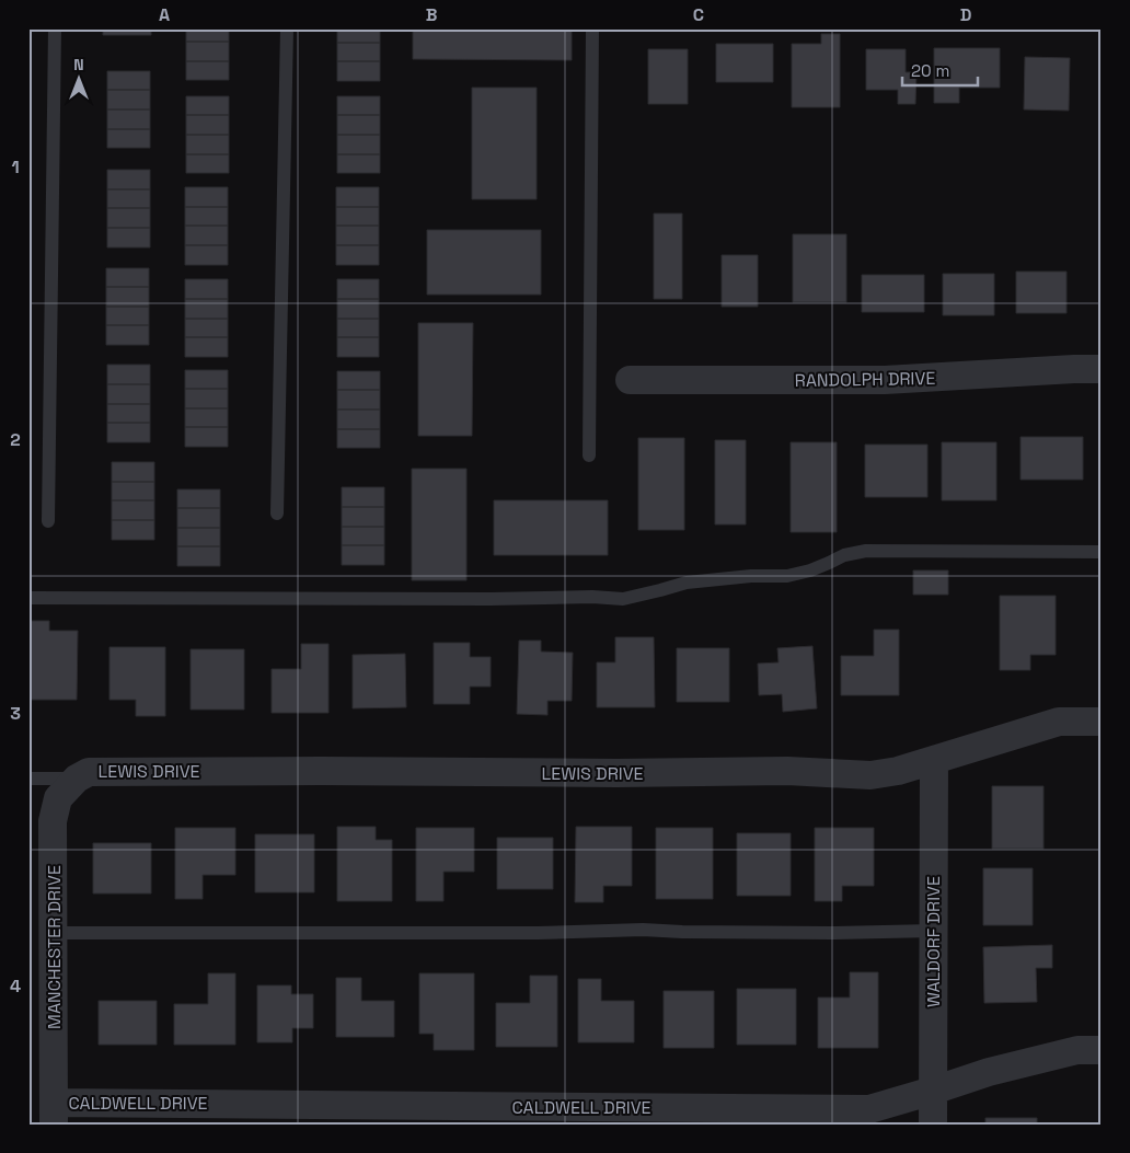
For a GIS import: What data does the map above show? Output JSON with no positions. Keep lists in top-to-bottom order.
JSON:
{
  "streets": {
    "street": [
      "RANDOLPH DRIVE",
      "LEWIS DRIVE",
      "WALDORF DRIVE",
      "MANCHESTER DRIVE",
      "CALDWELL DRIVE"
    ]
  },
  "crossings": [
    ["LEWIS DRIVE", "WALDORF DRIVE"],
    ["LEWIS DRIVE", "MANCHESTER DRIVE"],
    ["WALDORF DRIVE", "CALDWELL DRIVE"],
    ["MANCHESTER DRIVE", "CALDWELL DRIVE"]
  ],
  "scale_bar": "20 m",
  "north": "top",
  "grid": {
    "columns": [
      "A",
      "B",
      "C",
      "D"
    ],
    "rows": [
      "1",
      "2",
      "3",
      "4"
    ]
  }
}
